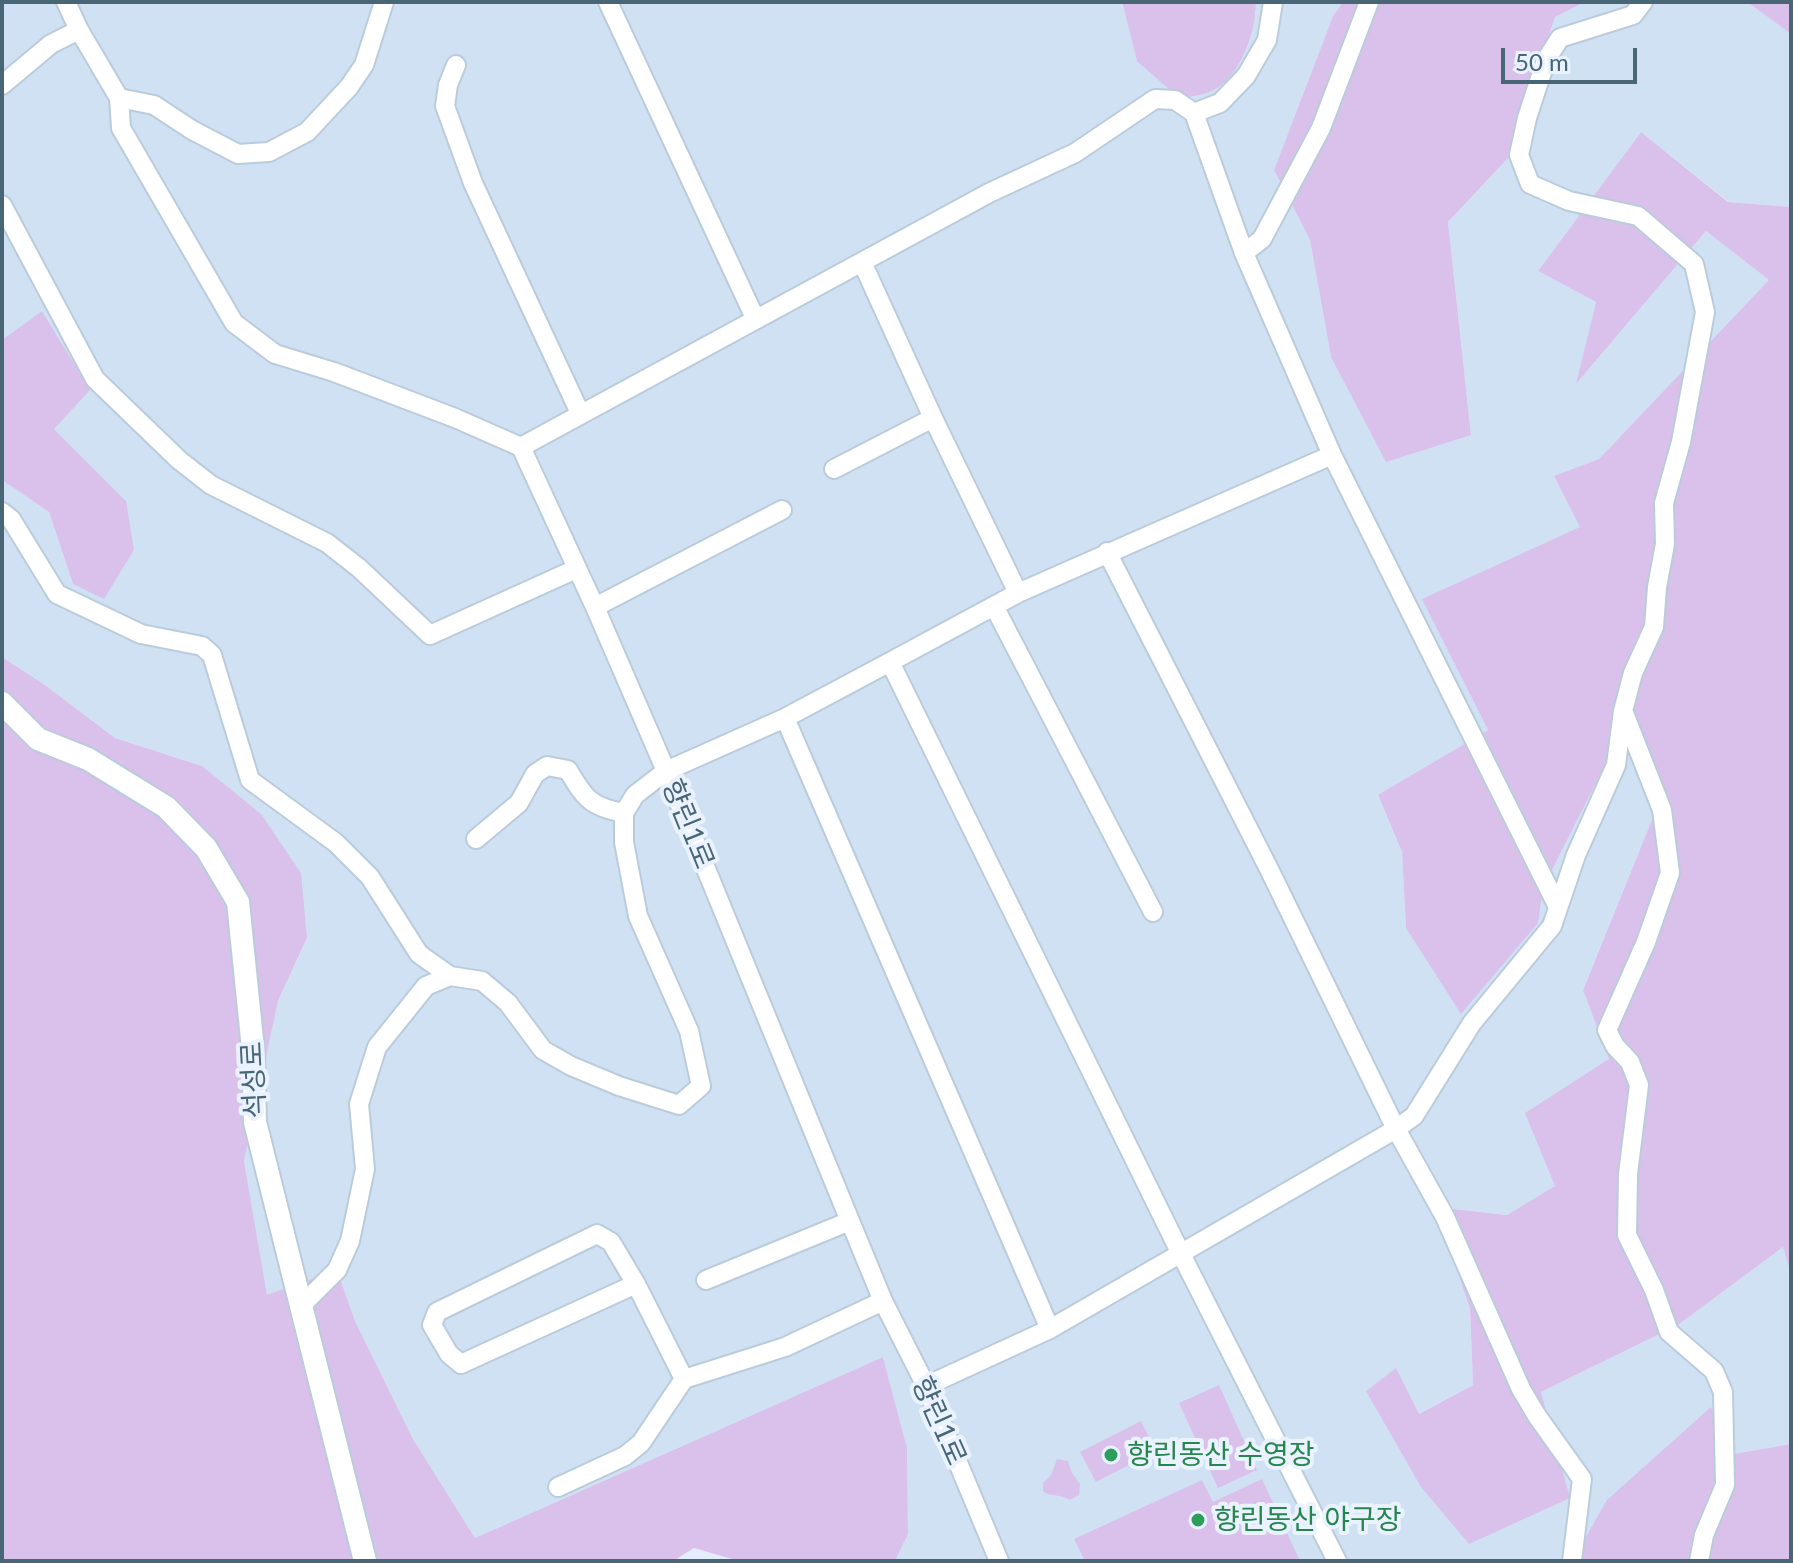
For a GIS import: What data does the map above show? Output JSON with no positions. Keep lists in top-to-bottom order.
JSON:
{
  "streets": {
    "street": ["향린1로", "석성로"]
  },
  "places": ["향린동산 수영장", "향린동산 야구장"],
  "scale_bar": "50 m"
}
